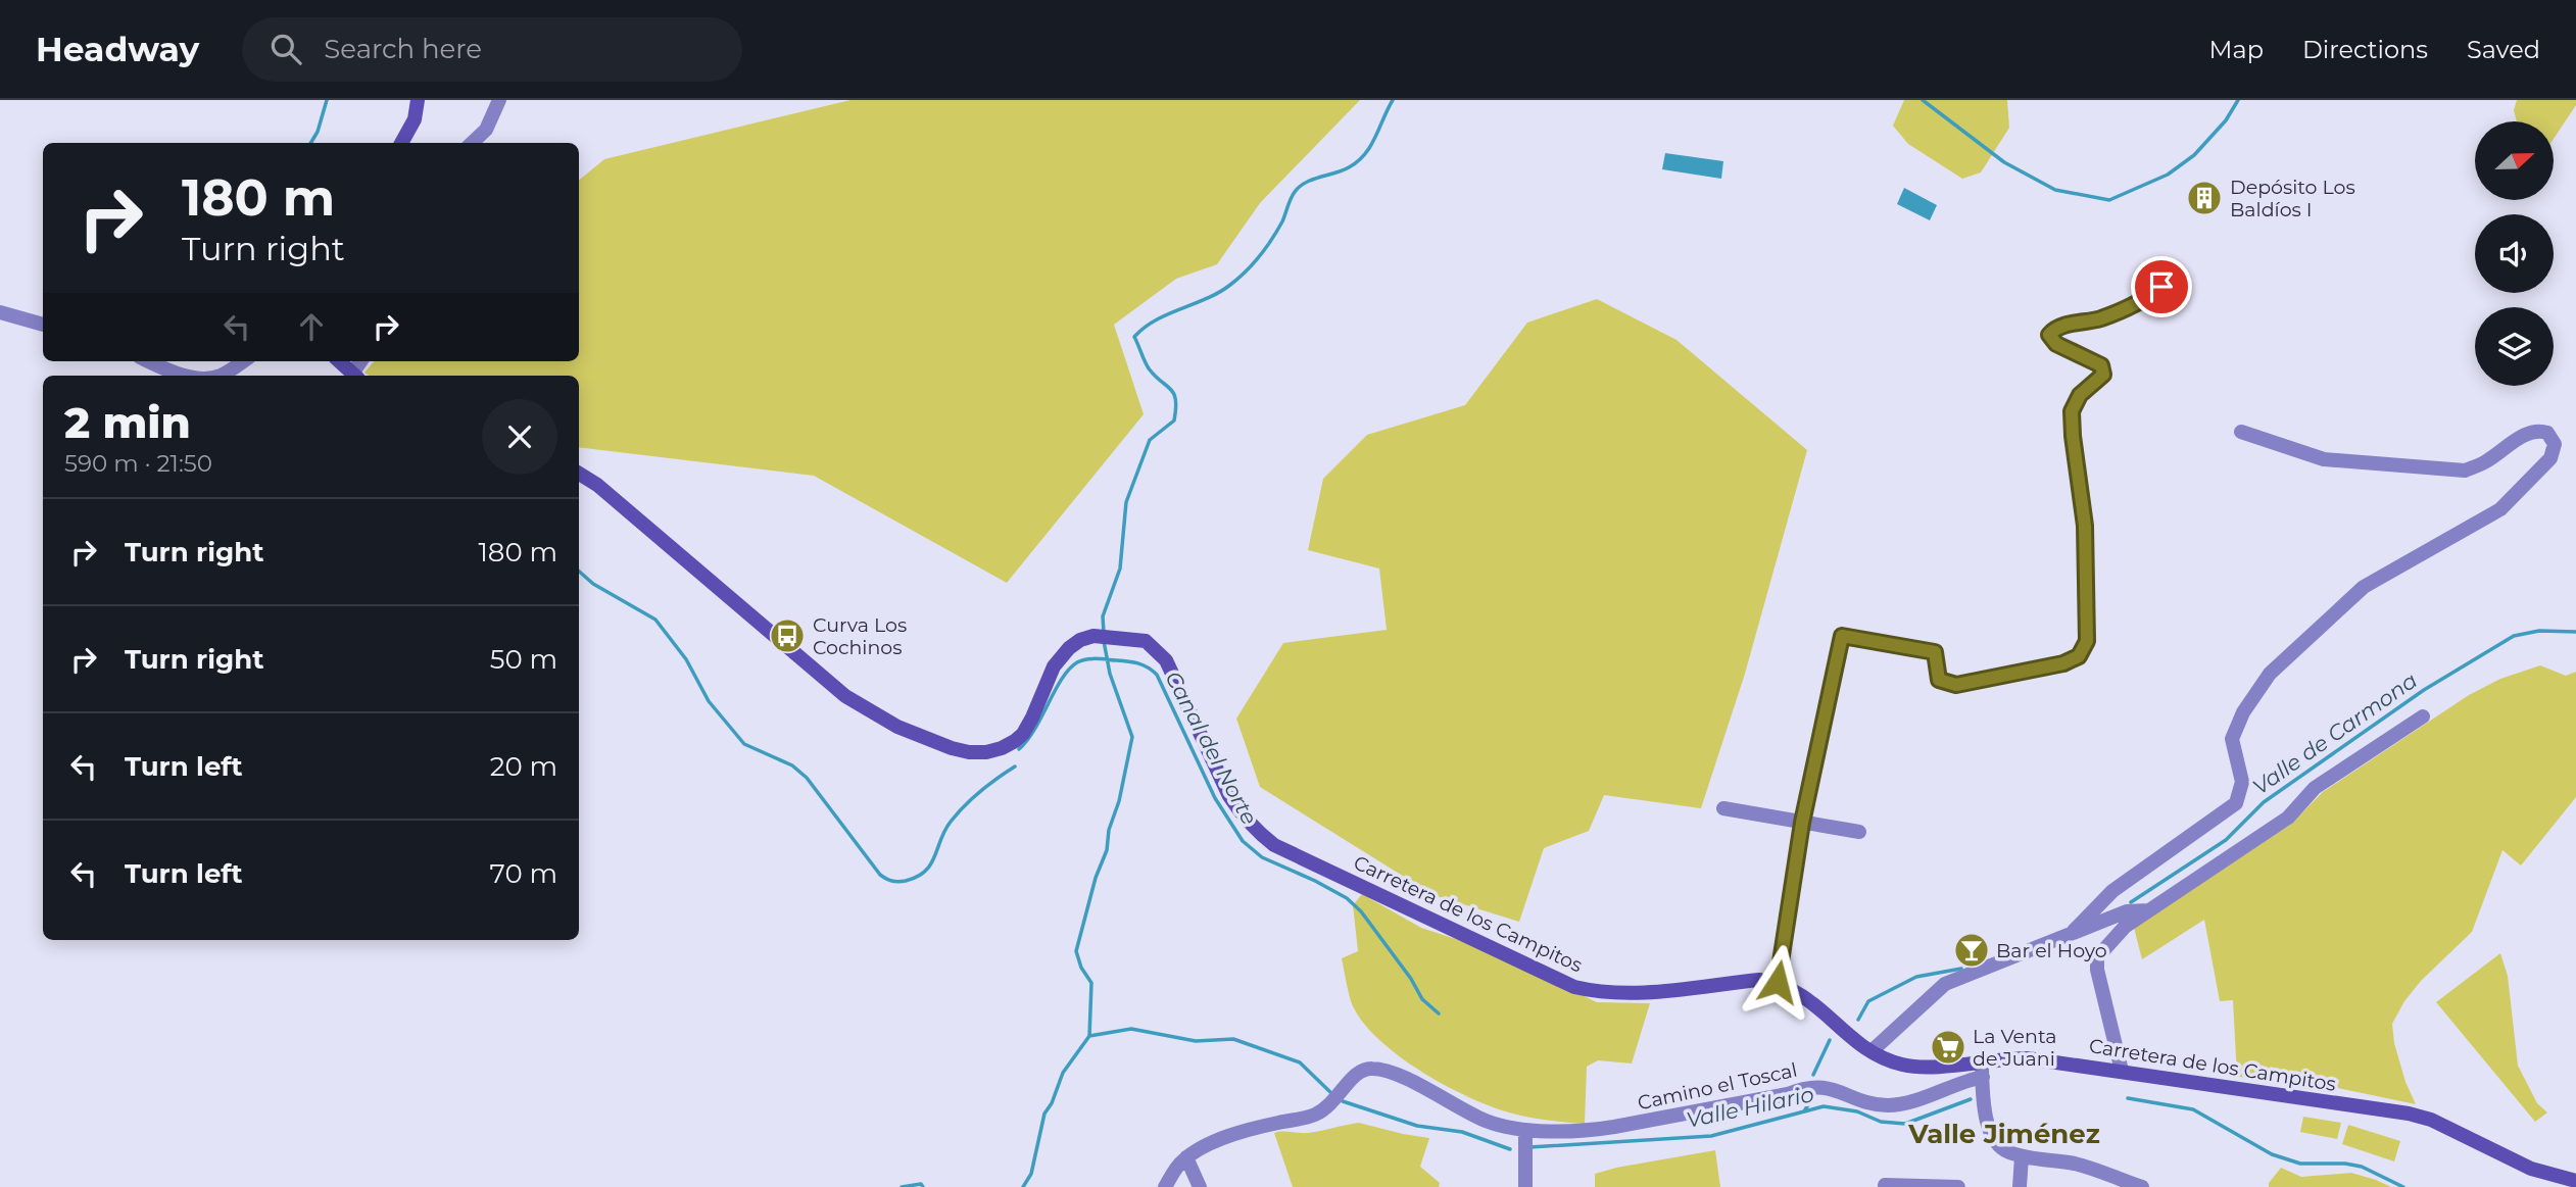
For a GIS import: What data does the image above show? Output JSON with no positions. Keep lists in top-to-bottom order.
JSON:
{
  "streets": {
    "main road": ["Carretera de los Campitos"],
    "street": ["Camino el Toscal"]
  },
  "districts": ["Valle Jiménez"],
  "water": ["Valle de Carmona", "Canal del Norte", "Valle Hilario"],
  "places": {
    "building": ["Depósito Los Baldíos I"],
    "bus stop": ["Curva Los Cochinos"],
    "bar": ["Bar el Hoyo"],
    "supermarket": ["La Venta de Juani"]
  },
  "north": "right",
  "page": {
    "header": "Headway",
    "search": "Search here",
    "nav": ["Map", "Directions", "Saved"],
    "turn": ["180 m", "Turn right"],
    "heading": ["2 min", "590 m · 21:50"],
    "list": [
      {
        "name": "Turn right",
        "value": "180 m"
      },
      {
        "name": "Turn right",
        "value": "50 m"
      },
      {
        "name": "Turn left",
        "value": "20 m"
      },
      {
        "name": "Turn left",
        "value": "70 m"
      }
    ]
  }
}
